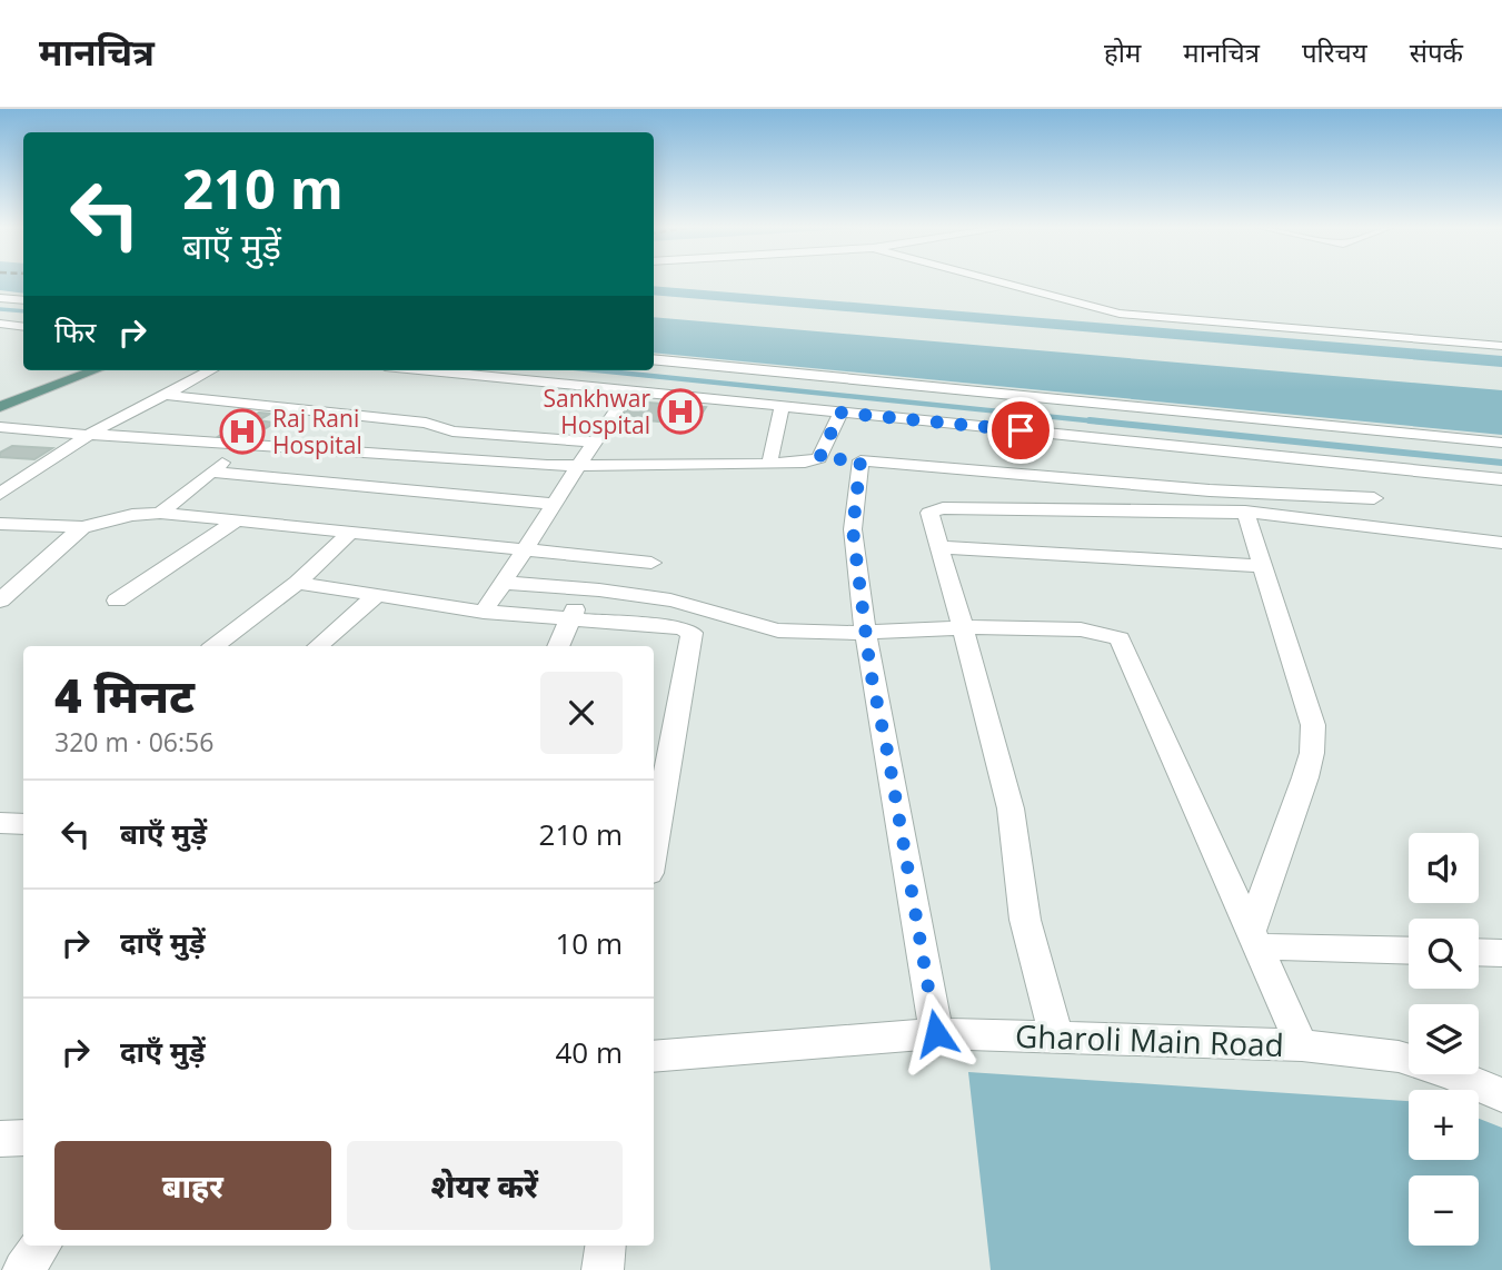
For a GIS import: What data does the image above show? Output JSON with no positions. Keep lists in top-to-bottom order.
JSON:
{
  "streets": {
    "street": ["Gharoli Main Road"]
  },
  "places": {
    "hospital": ["Sankhwar Hospital", "Raj Rani Hospital"]
  },
  "page": {
    "header": "मानचित्र",
    "nav": [
      "होम",
      "मानचित्र",
      "परिचय",
      "संपर्क"
    ],
    "turn": ["210 m", "बाएँ मुड़ें"],
    "then": "फिर",
    "heading": ["4 मिनट", "320 m · 06:56"],
    "list": [
      {
        "name": "बाएँ मुड़ें",
        "value": "210 m"
      },
      {
        "name": "दाएँ मुड़ें",
        "value": "10 m"
      },
      {
        "name": "दाएँ मुड़ें",
        "value": "40 m"
      }
    ],
    "map_buttons": ["+", "−"],
    "buttons": ["बाहर", "शेयर करें"]
  }
}
